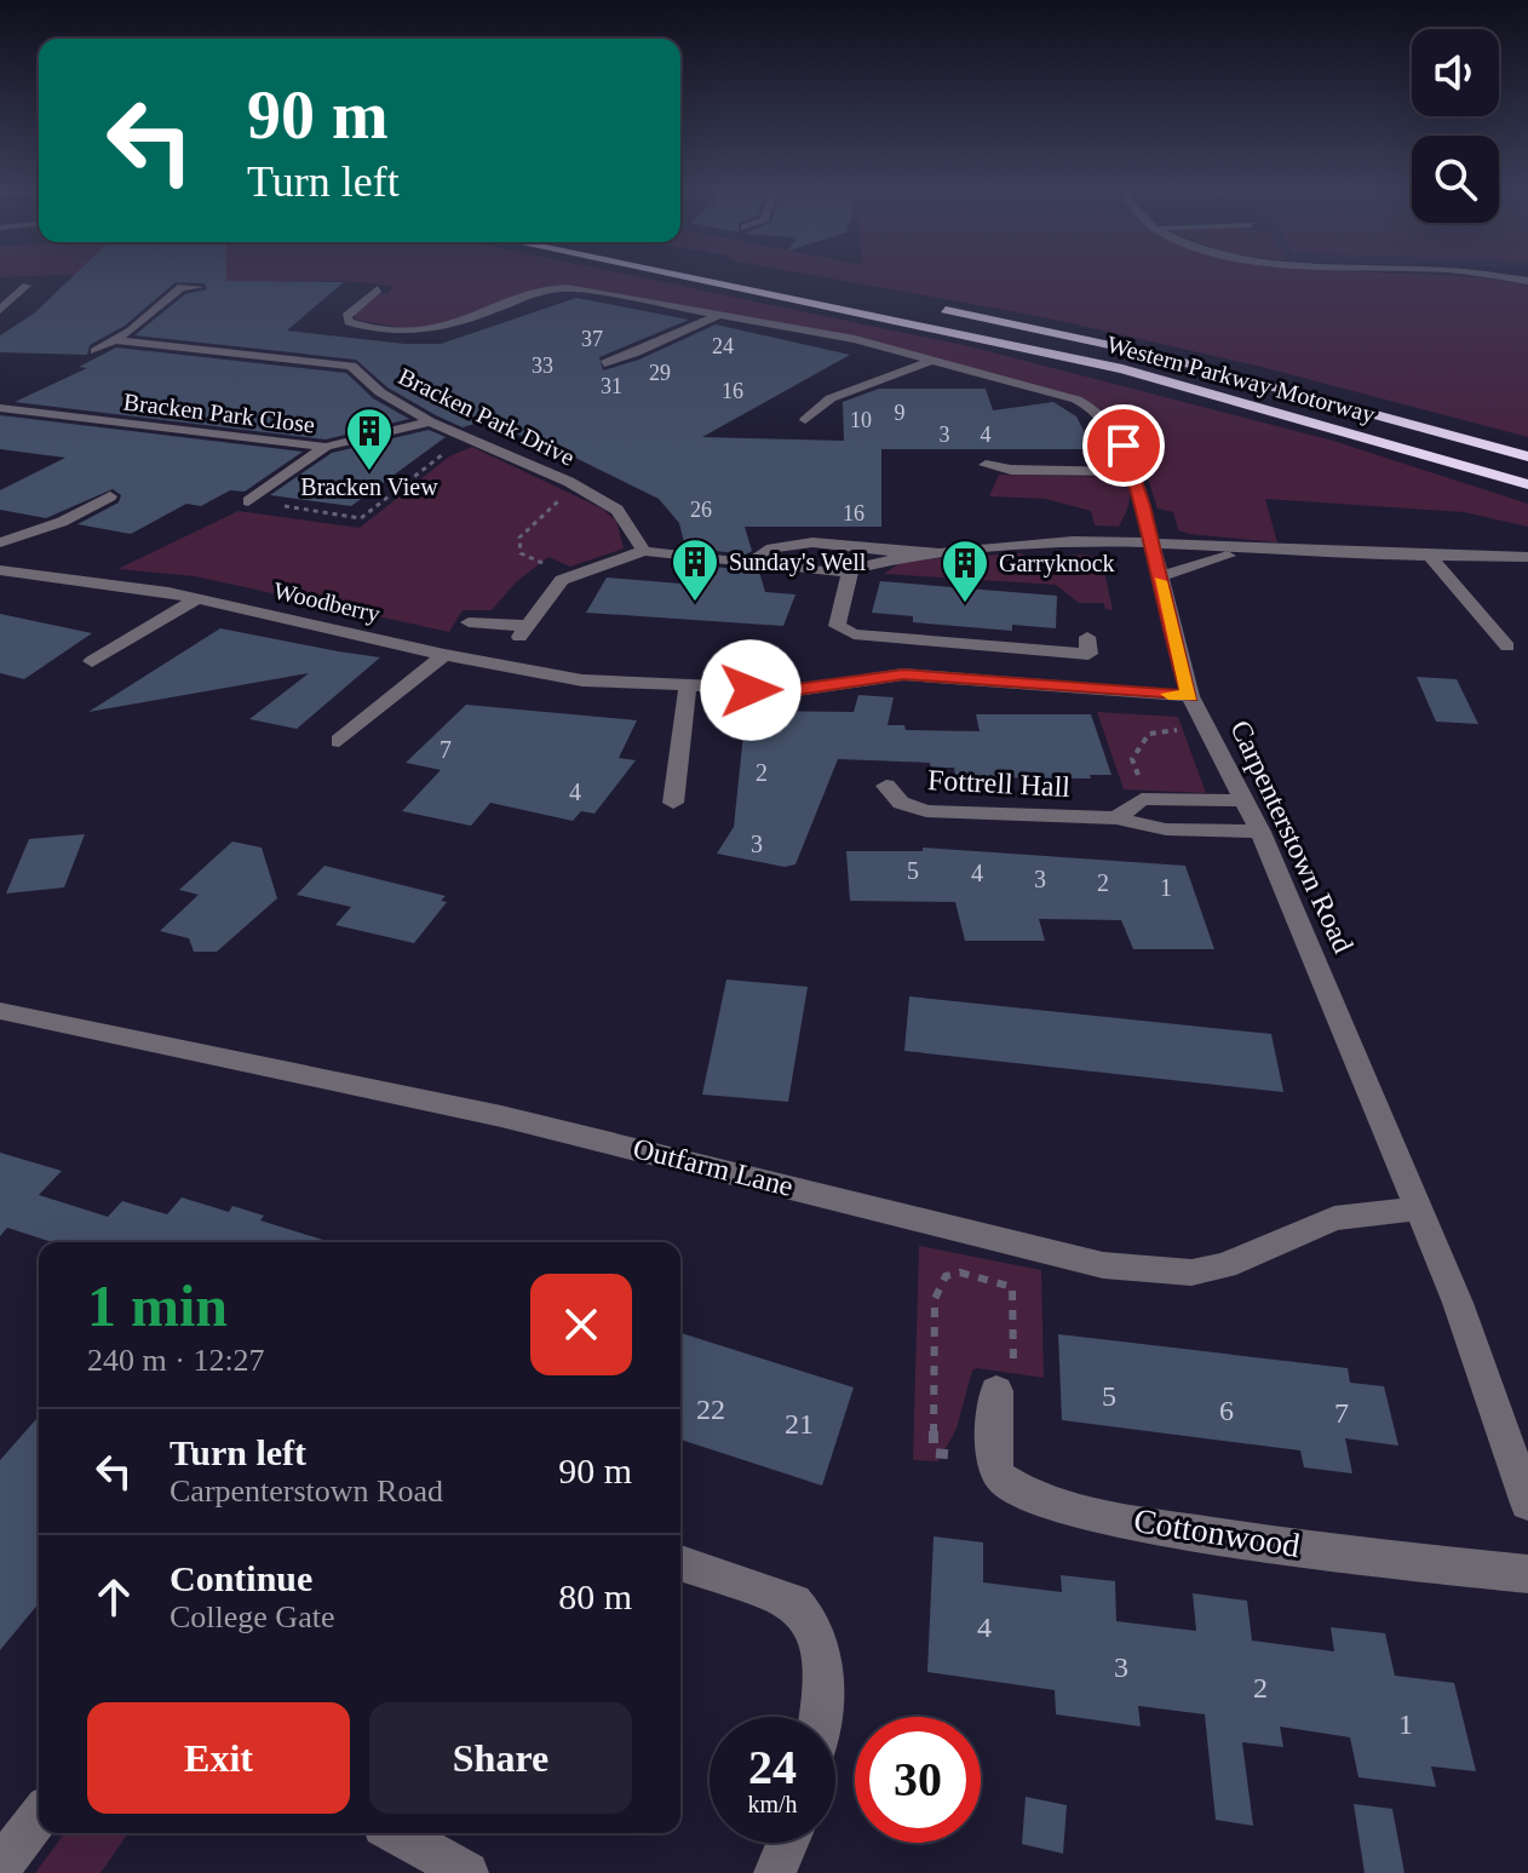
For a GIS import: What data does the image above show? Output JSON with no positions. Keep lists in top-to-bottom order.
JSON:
{
  "streets": {
    "highway": ["Western Parkway Motorway"],
    "street": [
      "Bracken Park Close",
      "Bracken Park Drive",
      "Woodberry",
      "Fottrell Hall",
      "Carpenterstown Road",
      "Outfarm Lane",
      "Cottonwood"
    ]
  },
  "crossings": [
    ["Bracken Park Close", "Bracken Park Drive"],
    ["Woodberry", "Carpenterstown Road"],
    ["Fottrell Hall", "Carpenterstown Road"],
    ["Carpenterstown Road", "Outfarm Lane"]
  ],
  "places": {
    "building": ["Bracken View", "Sunday's Well", "Garryknock"]
  },
  "house_numbers": [
    "37",
    "24",
    "33",
    "29",
    "31",
    "16",
    "9",
    "10",
    "3",
    "4",
    "26",
    "16",
    "7",
    "2",
    "4",
    "3",
    "5",
    "4",
    "3",
    "2",
    "1",
    "5",
    "22",
    "6",
    "7",
    "21",
    "4",
    "3",
    "2",
    "1"
  ],
  "page": {
    "turn": ["90 m", "Turn left"],
    "heading": ["1 min", "240 m · 12:27"],
    "list": [
      {
        "name": "Turn left",
        "note": "Carpenterstown Road",
        "value": "90 m"
      },
      {
        "name": "Continue",
        "note": "College Gate",
        "value": "80 m"
      }
    ],
    "buttons": ["Exit", "Share"],
    "speed": "24 km/h",
    "limit": "30"
  }
}
